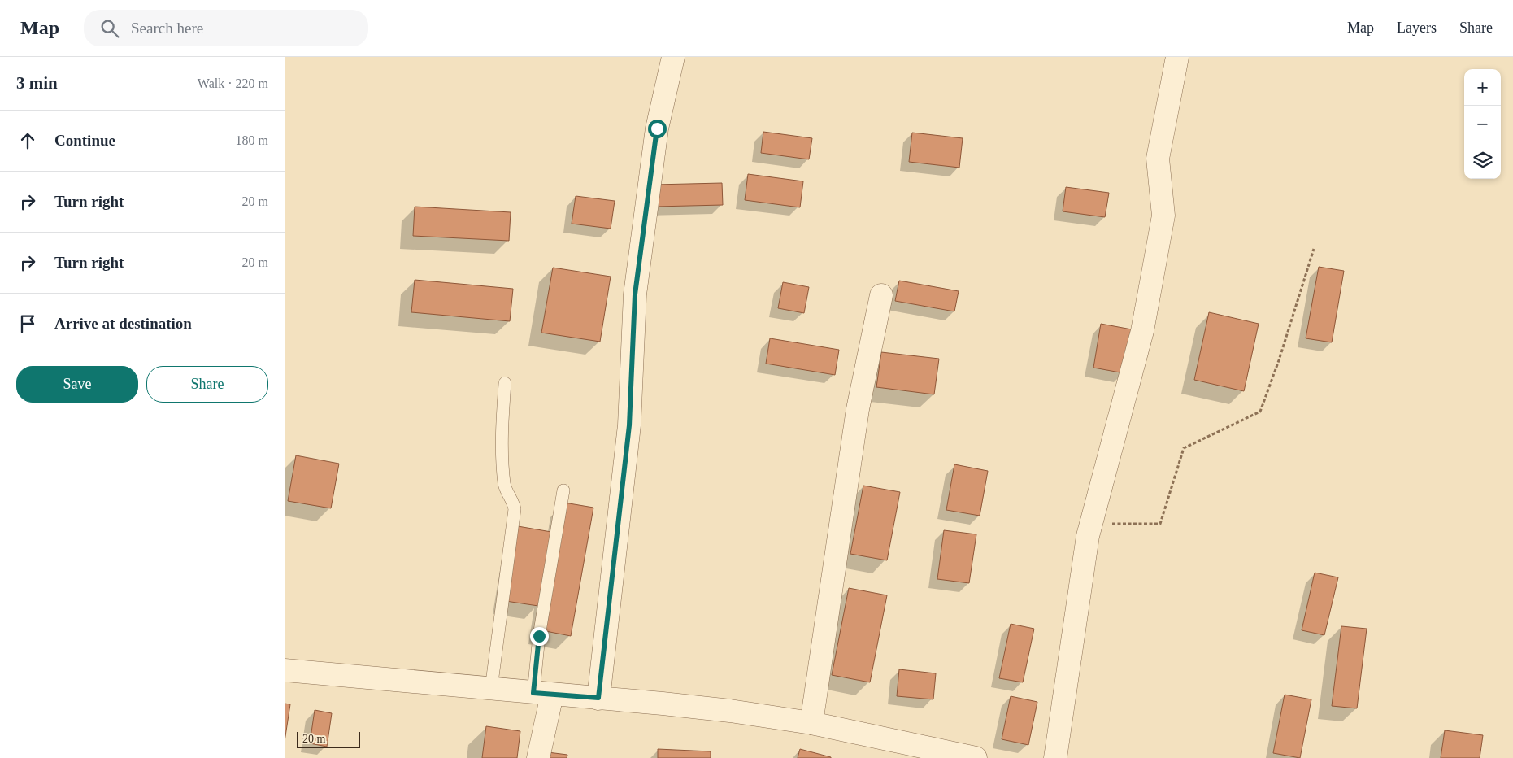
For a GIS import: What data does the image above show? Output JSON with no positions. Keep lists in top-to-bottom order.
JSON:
{
  "scale_bar": "20 m",
  "page": {
    "header": "Map",
    "search": "Search here",
    "nav": ["Map", "Layers", "Share"],
    "heading": ["3 min", "Walk · 220 m"],
    "map_buttons": ["+", "−"],
    "list": [
      ["Continue", "180 m"],
      ["Turn right", "20 m"],
      ["Turn right", "20 m"],
      "Arrive at destination"
    ],
    "buttons": ["Save", "Share"],
    "scale": "20 m"
  }
}
